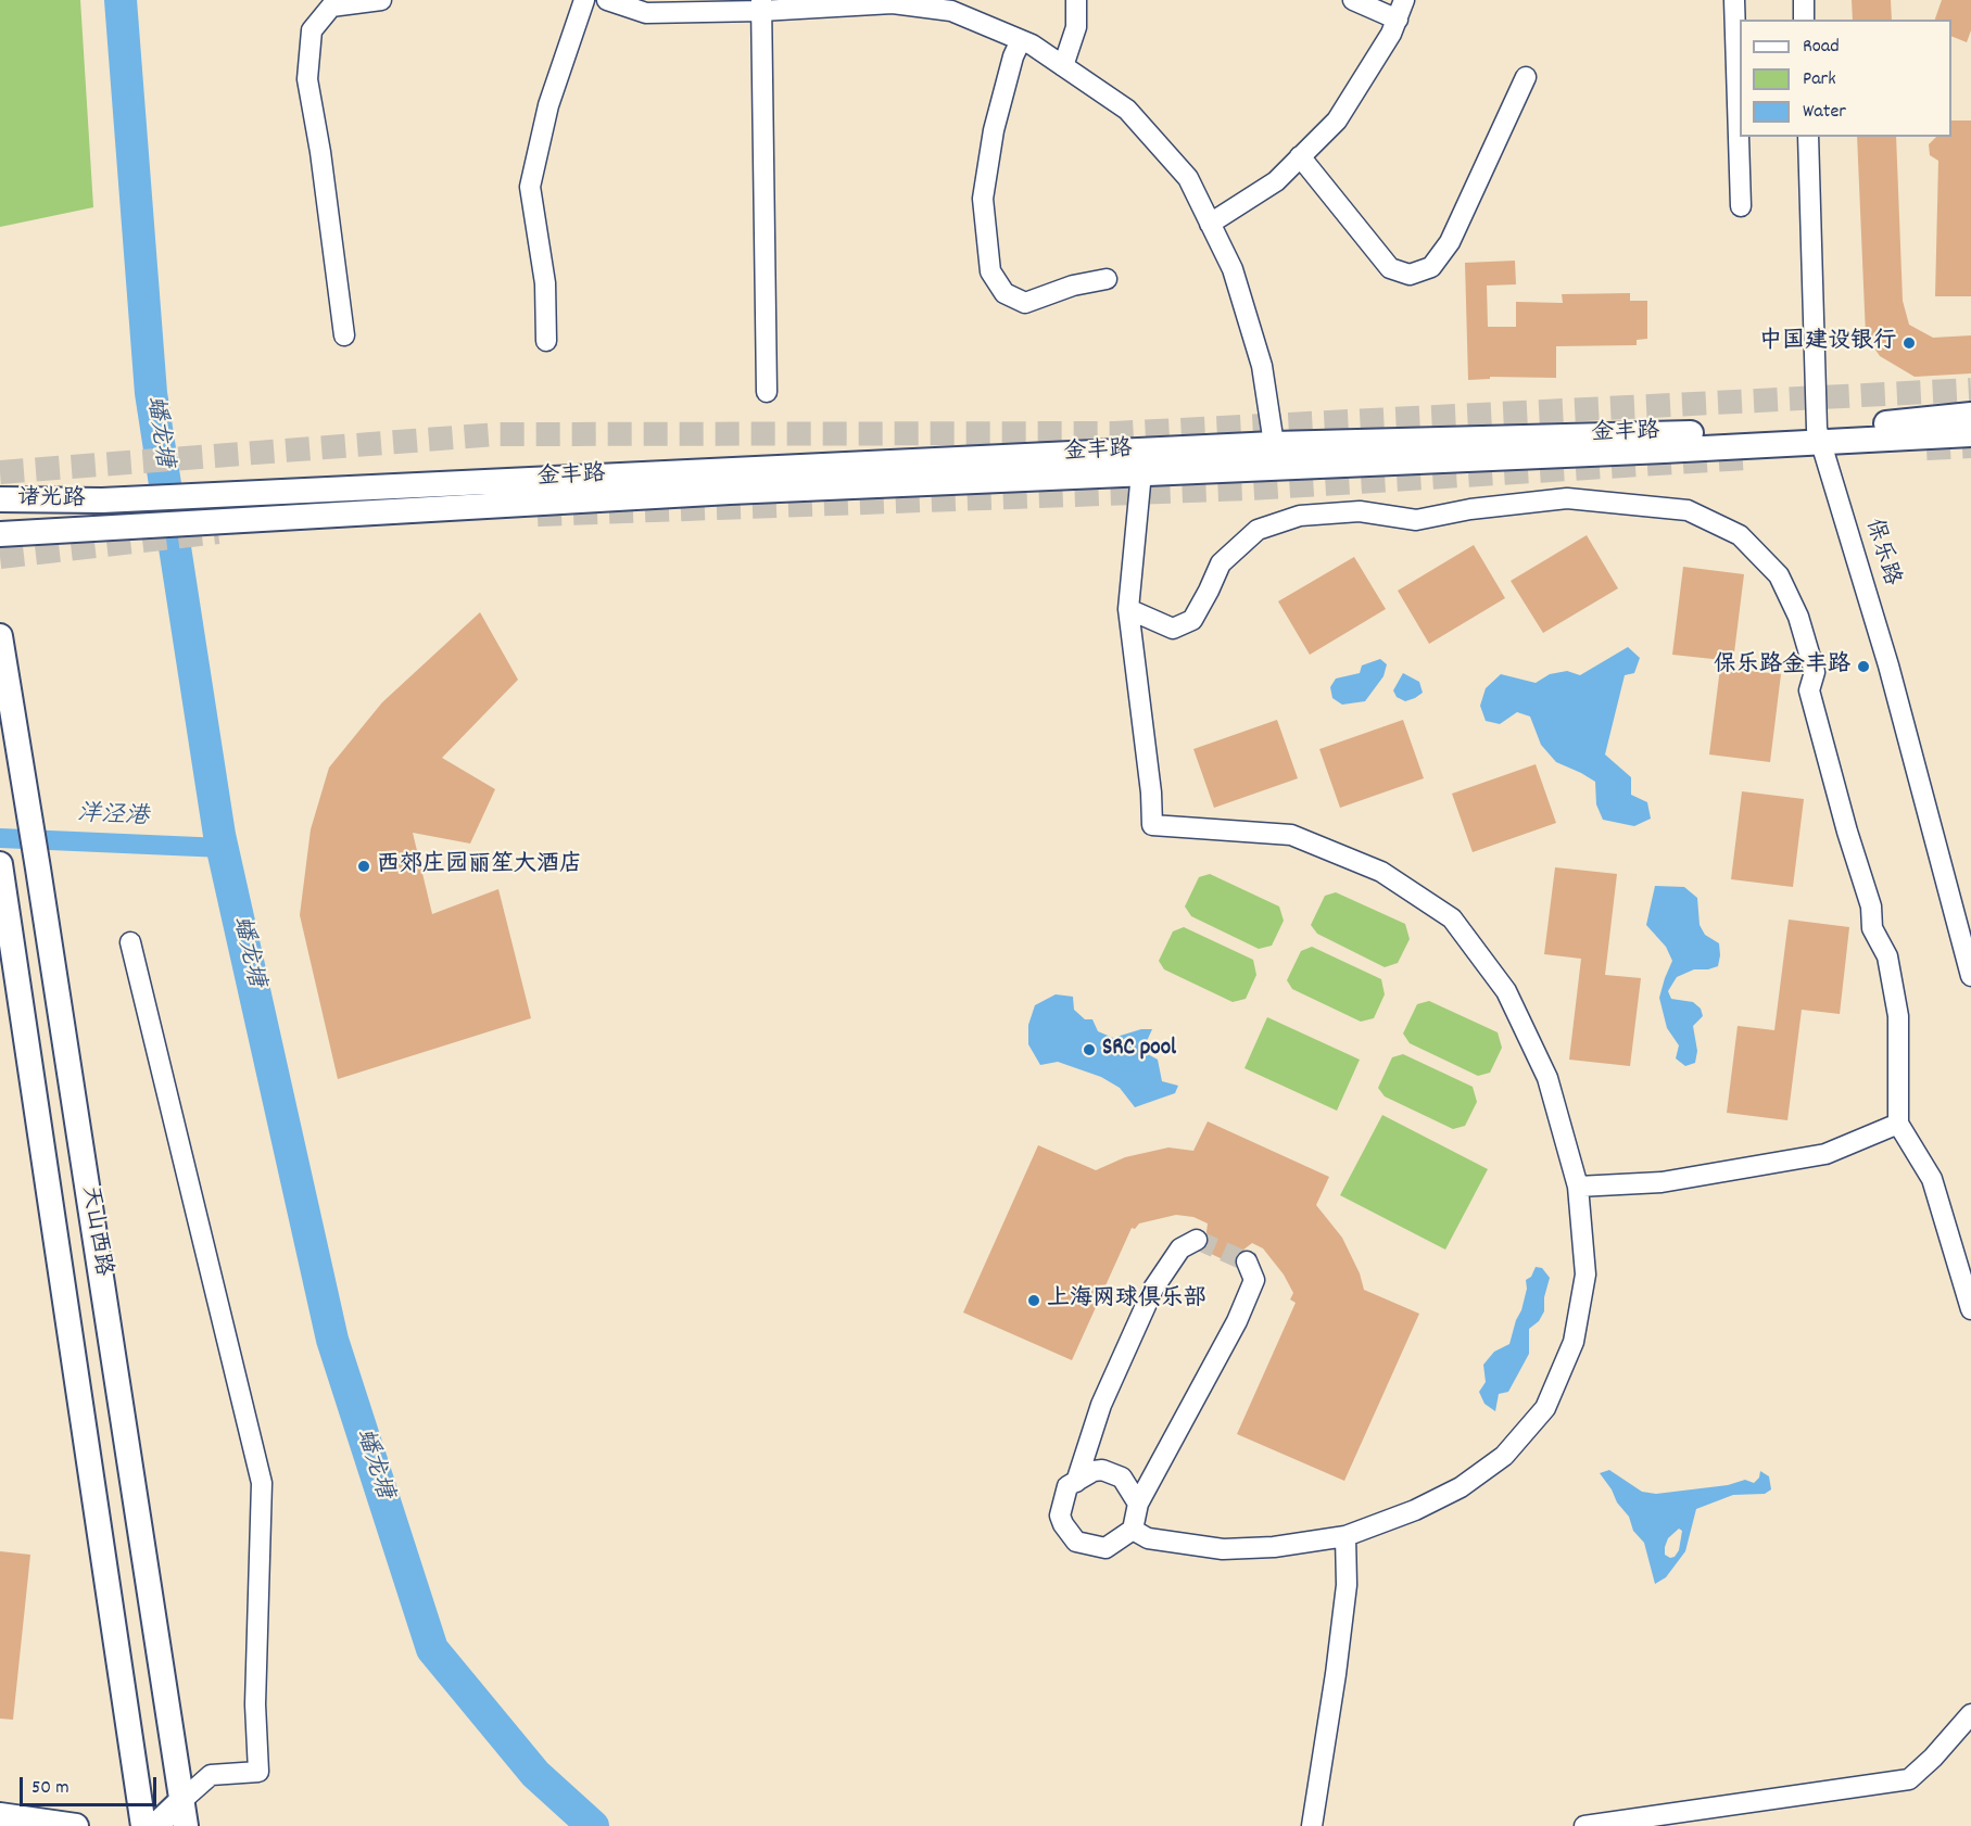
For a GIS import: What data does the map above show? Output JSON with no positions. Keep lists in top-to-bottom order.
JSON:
{
  "streets": {
    "main road": ["金丰路", "诸光路", "天山西路"],
    "street": ["保乐路"]
  },
  "crossings": [
    ["金丰路", "诸光路"],
    ["金丰路", "保乐路"]
  ],
  "water": ["蟠龙塘", "洋泾港"],
  "places": [
    "中国建设银行",
    "保乐路金丰路",
    "西郊庄园丽笙大酒店",
    "SRC pool",
    "上海网球俱乐部"
  ],
  "legend": ["Road", "Park", "Water"],
  "scale_bar": "50 m"
}
